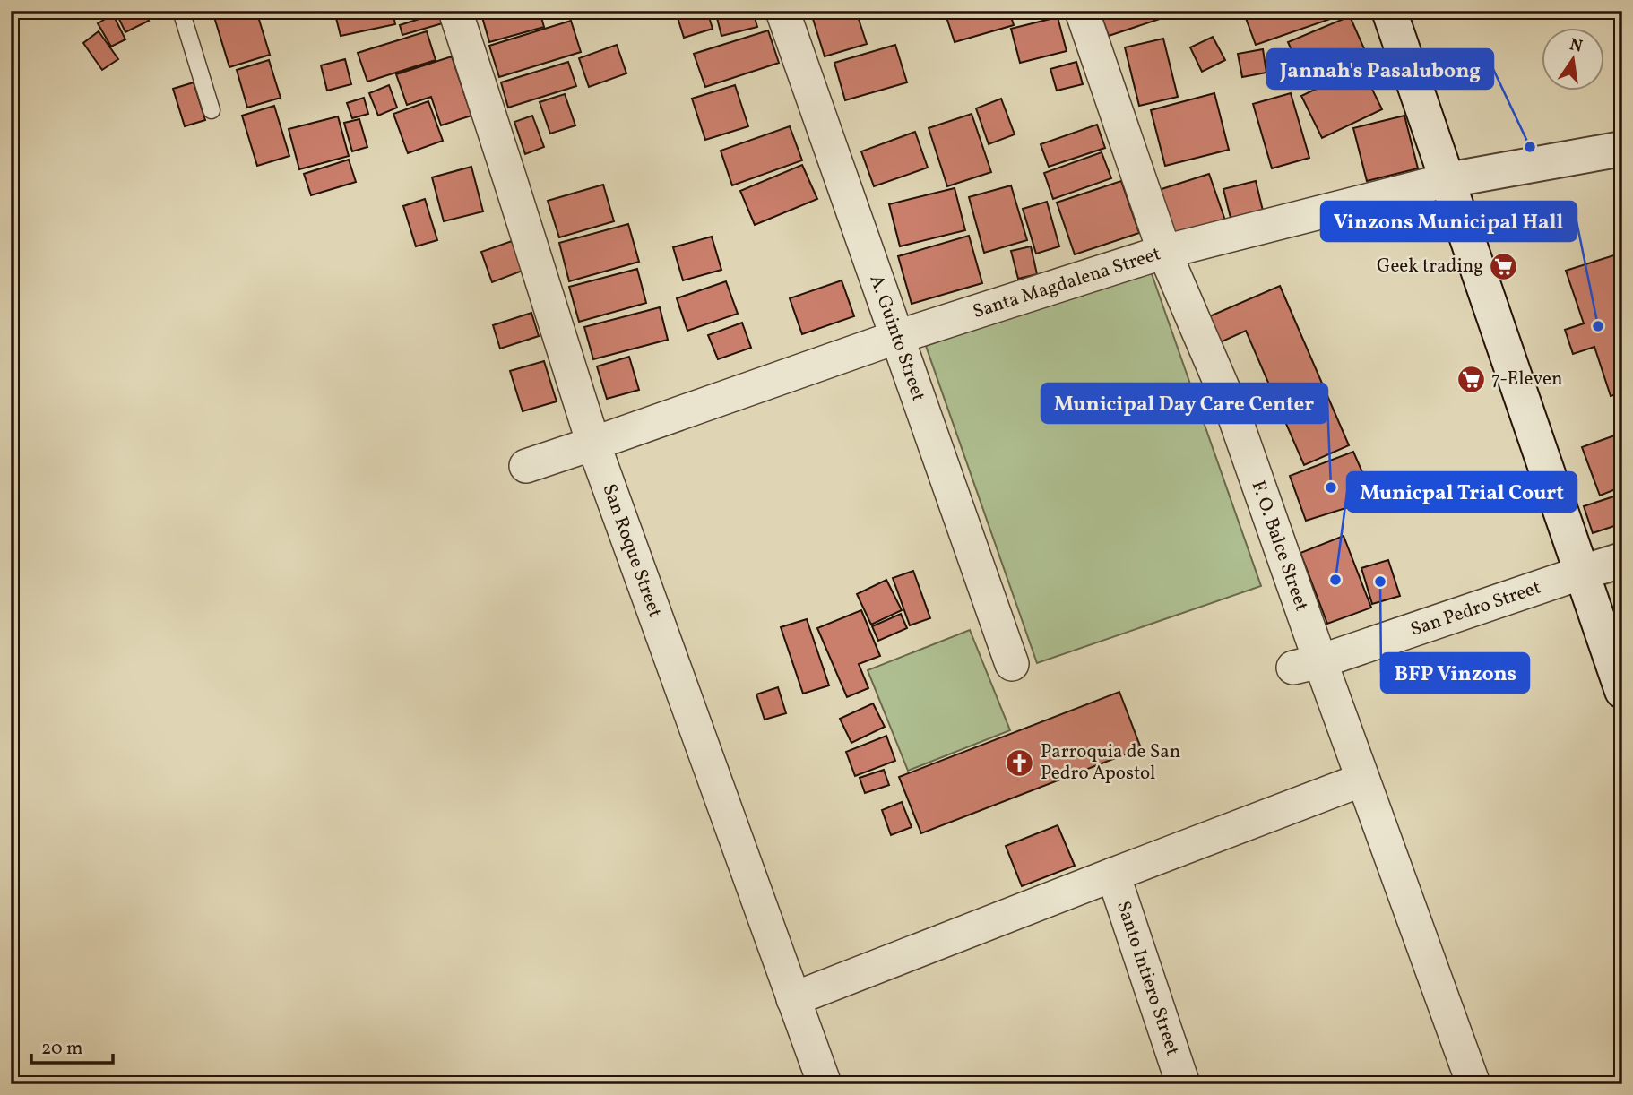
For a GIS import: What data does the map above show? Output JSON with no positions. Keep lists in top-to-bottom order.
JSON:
{
  "streets": {
    "main road": ["Santa Magdalena Street", "San Pedro Street"],
    "street": [
      "A. Guinto Street",
      "F. O. Balce Street",
      "San Roque Street",
      "Santo Intiero Street"
    ]
  },
  "crossings": [
    ["Santa Magdalena Street", "A. Guinto Street"],
    ["Santa Magdalena Street", "F. O. Balce Street"],
    ["Santa Magdalena Street", "San Roque Street"],
    ["F. O. Balce Street", "San Pedro Street"]
  ],
  "places": {
    "other": [
      "Jannah's Pasalubong",
      "Vinzons Municipal Hall",
      "Municipal Day Care Center",
      "Municpal Trial Court",
      "BFP Vinzons"
    ],
    "supermarket": ["Geek trading", "7-Eleven"],
    "church": ["Parroquia de San Pedro Apostol"]
  },
  "scale_bar": "20 m",
  "north": "top"
}
